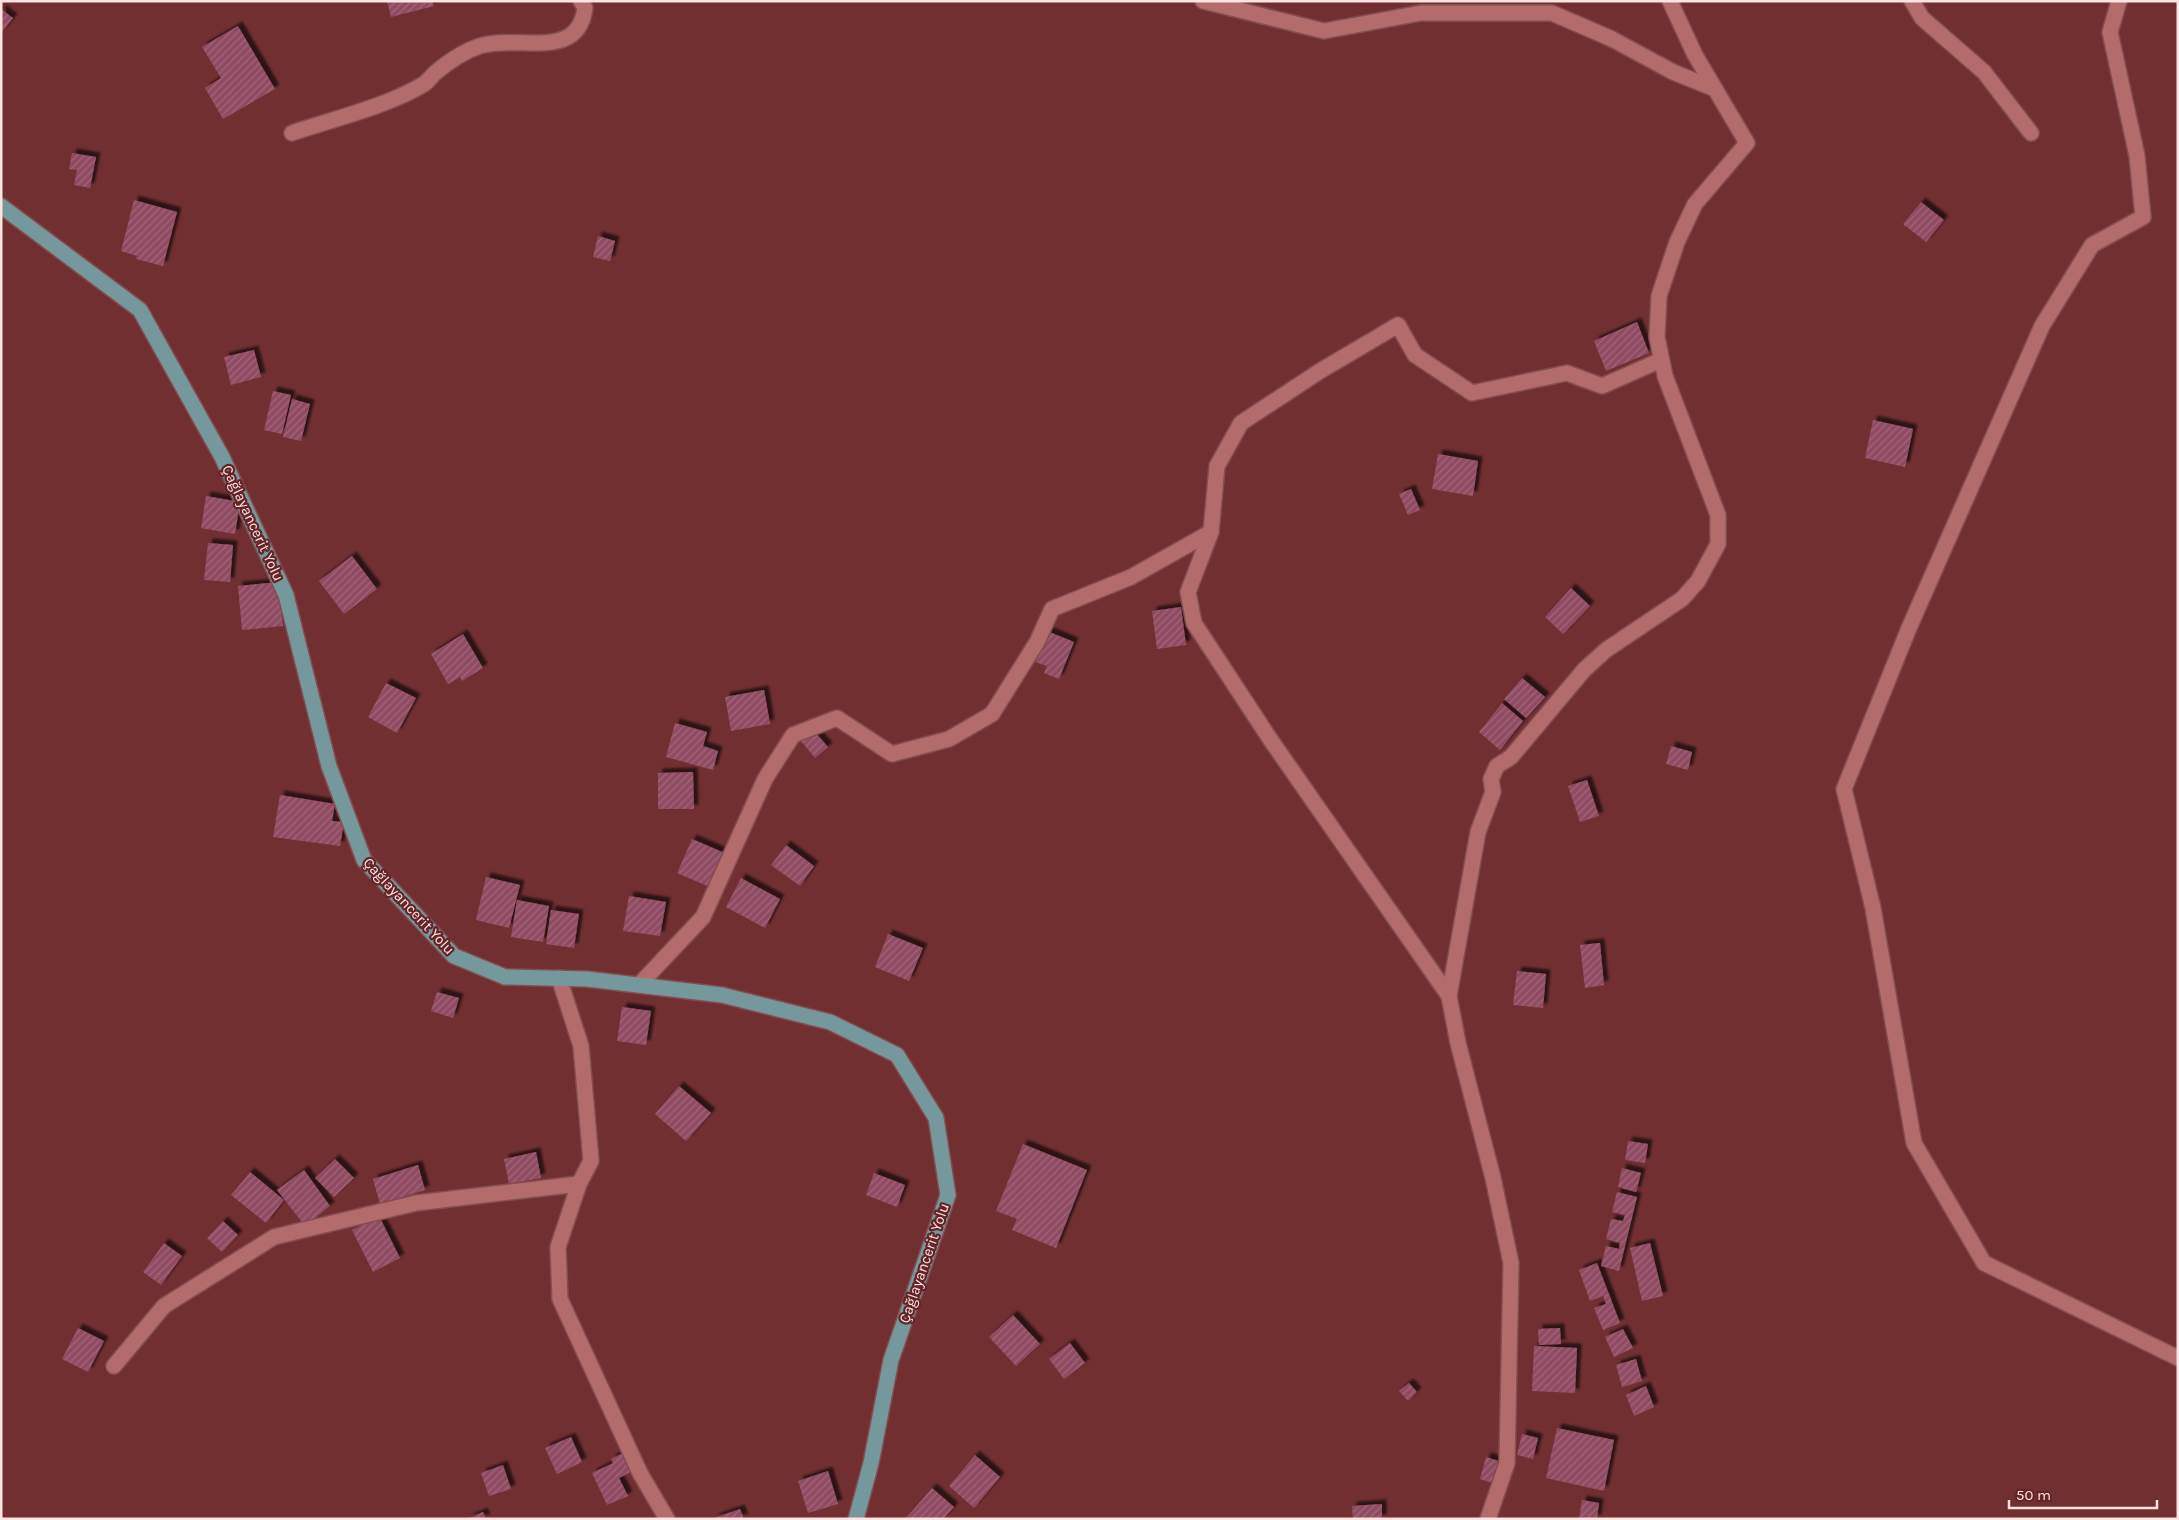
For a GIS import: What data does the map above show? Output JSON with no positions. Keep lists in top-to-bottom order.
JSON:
{
  "streets": {
    "main road": ["Çağlayancerit Yolu"]
  },
  "scale_bar": "50 m"
}
